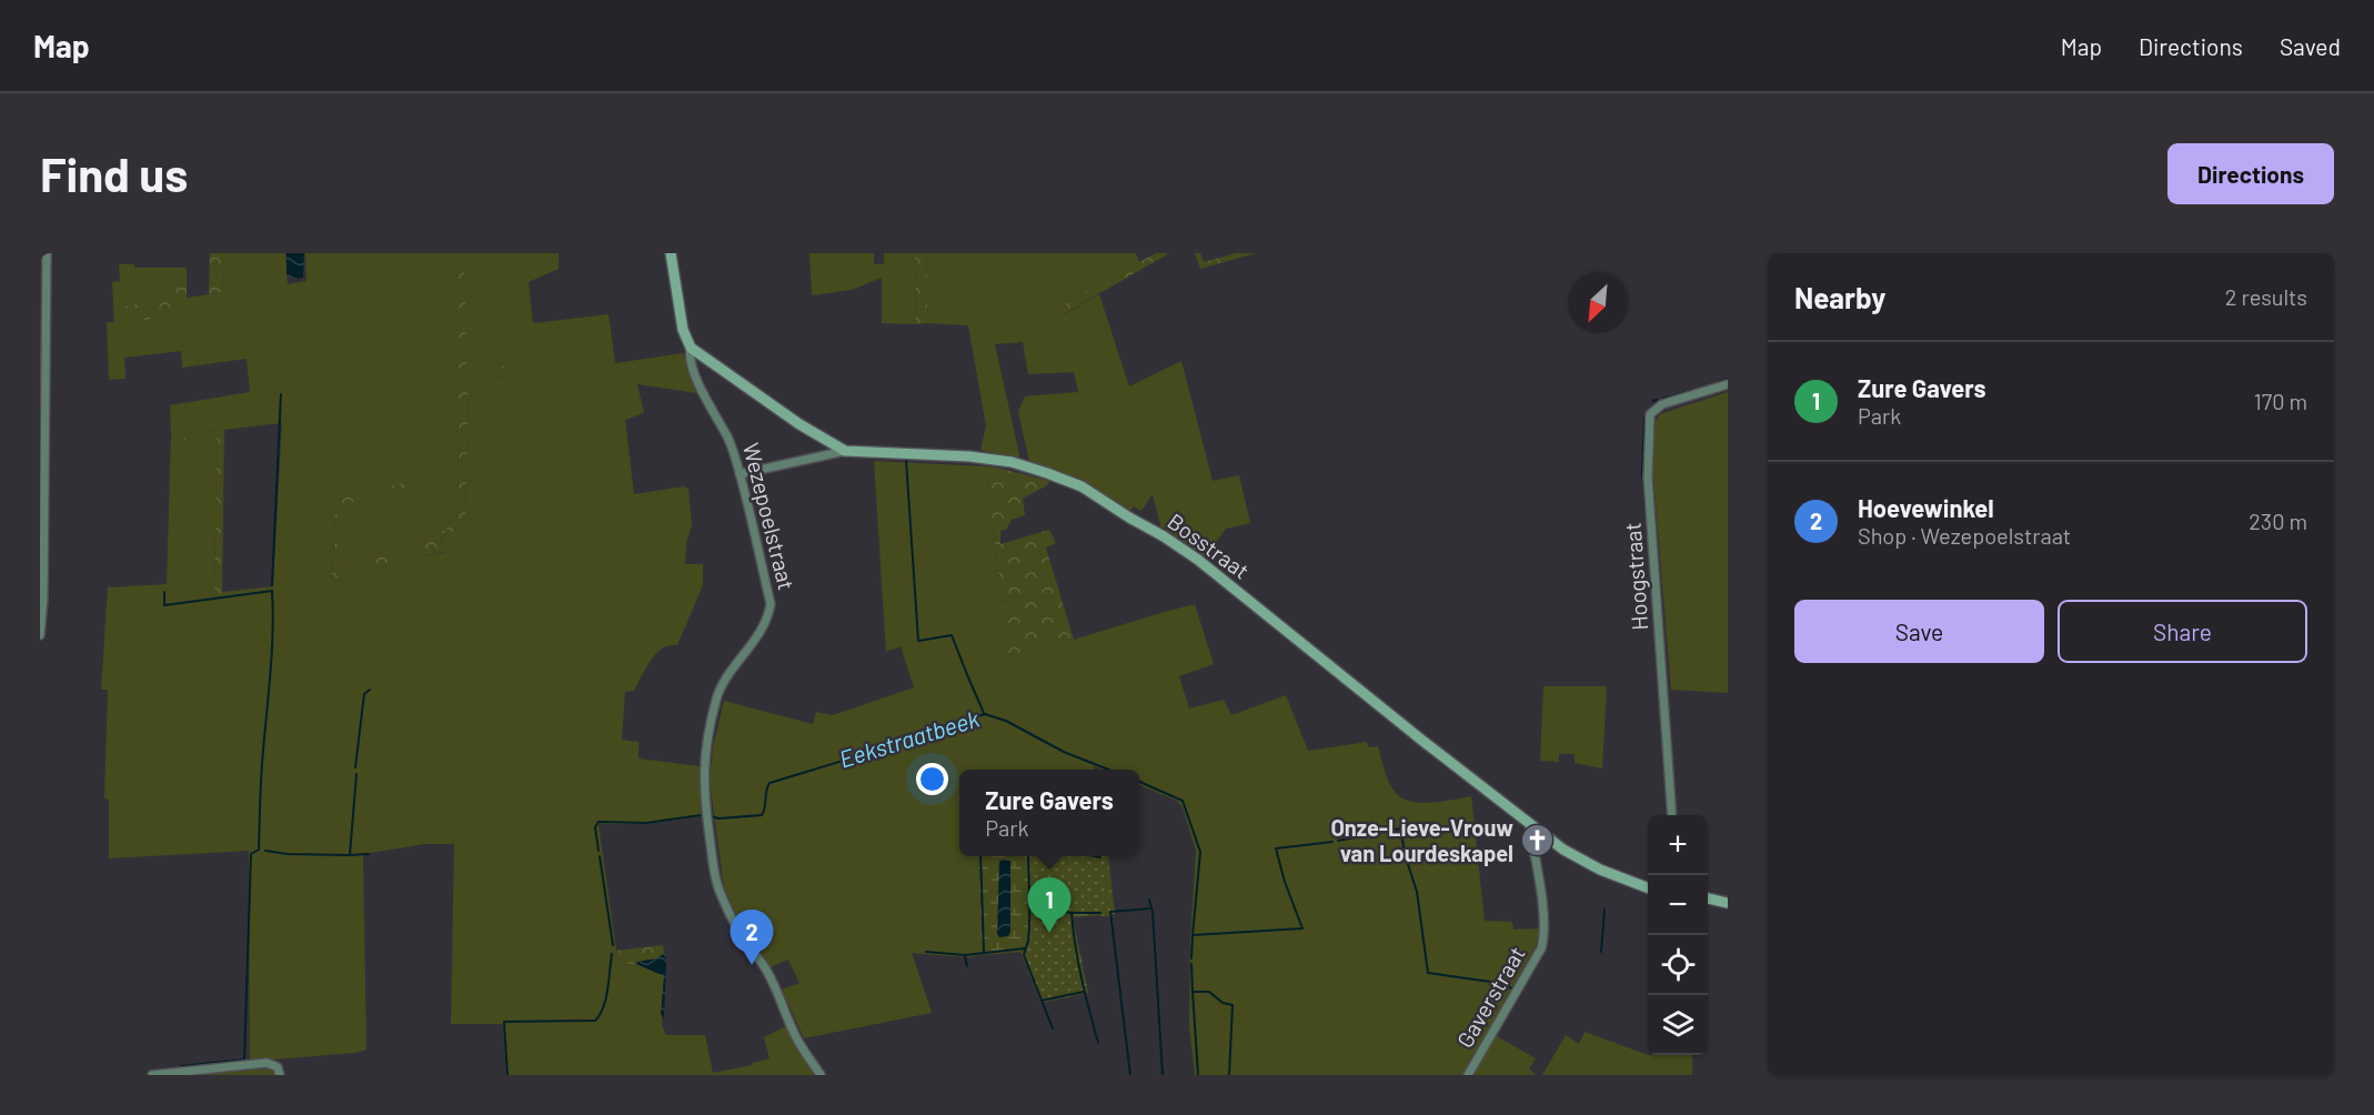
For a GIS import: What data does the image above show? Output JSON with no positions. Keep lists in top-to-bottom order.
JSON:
{
  "streets": {
    "street": [
      "Wezepoelstraat",
      "Bosstraat",
      "Hoogstraat",
      "Gaverstraat"
    ]
  },
  "crossings": [
    ["Wezepoelstraat", "Bosstraat"],
    ["Bosstraat", "Gaverstraat"]
  ],
  "water": ["Eekstraatbeek"],
  "places": {
    "church": ["Onze-Lieve-Vrouw van Lourdeskapel"]
  },
  "north": "bottom left",
  "page": {
    "header": "Map",
    "nav": ["Map", "Directions", "Saved"],
    "buttons": [
      "Directions",
      ["Save", "Share"]
    ],
    "title": "Find us",
    "heading": ["Nearby", "2 results"],
    "list": [
      {
        "mark": "1",
        "name": "Zure Gavers",
        "note": "Park",
        "value": "170 m"
      },
      {
        "mark": "2",
        "name": "Hoevewinkel",
        "note": "Shop · Wezepoelstraat",
        "value": "230 m"
      }
    ],
    "popup": ["Zure Gavers", "Park"],
    "map_buttons": ["+", "−"],
    "pins": ["1", "2"]
  }
}
